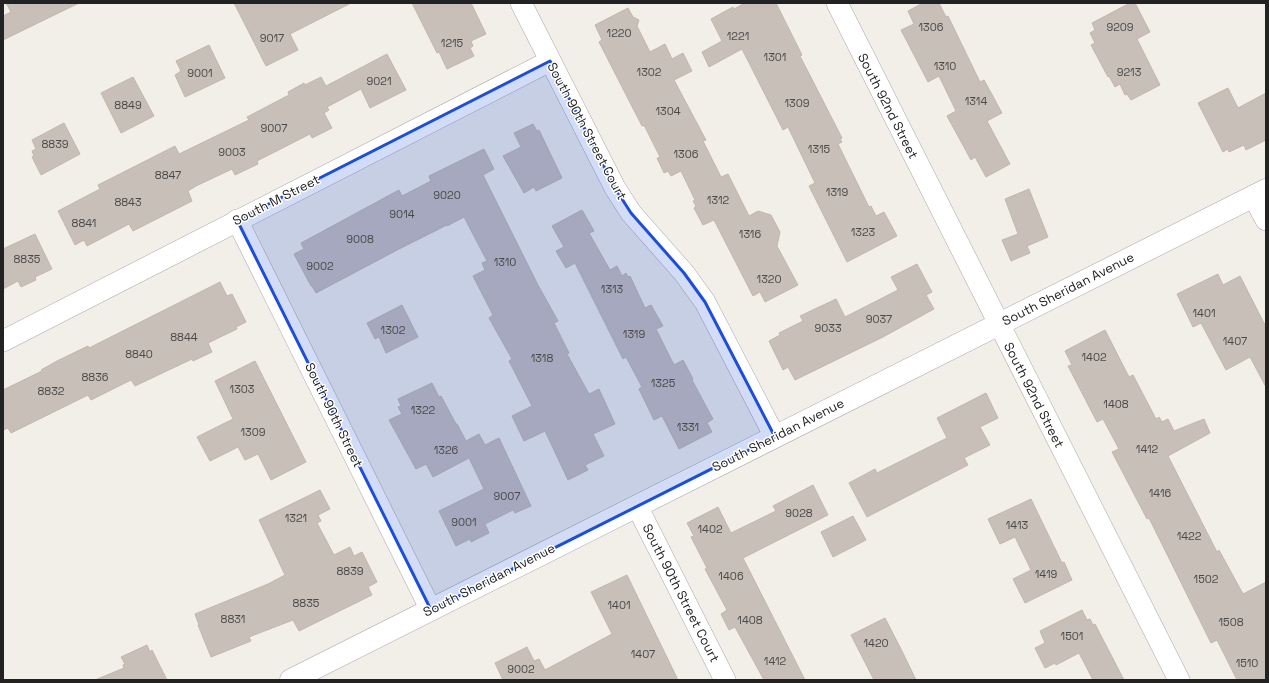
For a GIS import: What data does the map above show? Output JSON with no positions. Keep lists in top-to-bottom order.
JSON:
{
  "streets": {
    "street": [
      "South 92nd Street",
      "South 90th Street Court",
      "South M Street",
      "South Sheridan Avenue",
      "South 90th Street"
    ]
  },
  "crossings": [
    ["South 92nd Street", "South Sheridan Avenue"],
    ["South 90th Street Court", "South M Street"],
    ["South 90th Street Court", "South Sheridan Avenue"],
    ["South M Street", "South 90th Street"],
    ["South Sheridan Avenue", "South 90th Street"]
  ],
  "house_numbers": [
    "1306",
    "9209",
    "1220",
    "1221",
    "9017",
    "1215",
    "1301",
    "1310",
    "1302",
    "9213",
    "9001",
    "9021",
    "1314",
    "1309",
    "8849",
    "1304",
    "9007",
    "8839",
    "1315",
    "9003",
    "1306",
    "8847",
    "1319",
    "9020",
    "1312",
    "8843",
    "9014",
    "8841",
    "1323",
    "1316",
    "9008",
    "8835",
    "1310",
    "9002",
    "1320",
    "1313",
    "1401",
    "9037",
    "9033",
    "1302",
    "1319",
    "8844",
    "1407",
    "8840",
    "1402",
    "1318",
    "8836",
    "1325",
    "1303",
    "8832",
    "1408",
    "1322",
    "1331",
    "1309",
    "1412",
    "1326",
    "1416",
    "9007",
    "9028",
    "1321",
    "9001",
    "1413",
    "1402",
    "1422",
    "8839",
    "1419",
    "1406",
    "1502",
    "8835",
    "1401",
    "8831",
    "1408",
    "1508",
    "1501",
    "1420",
    "1407",
    "1412",
    "1510",
    "9002"
  ]
}
